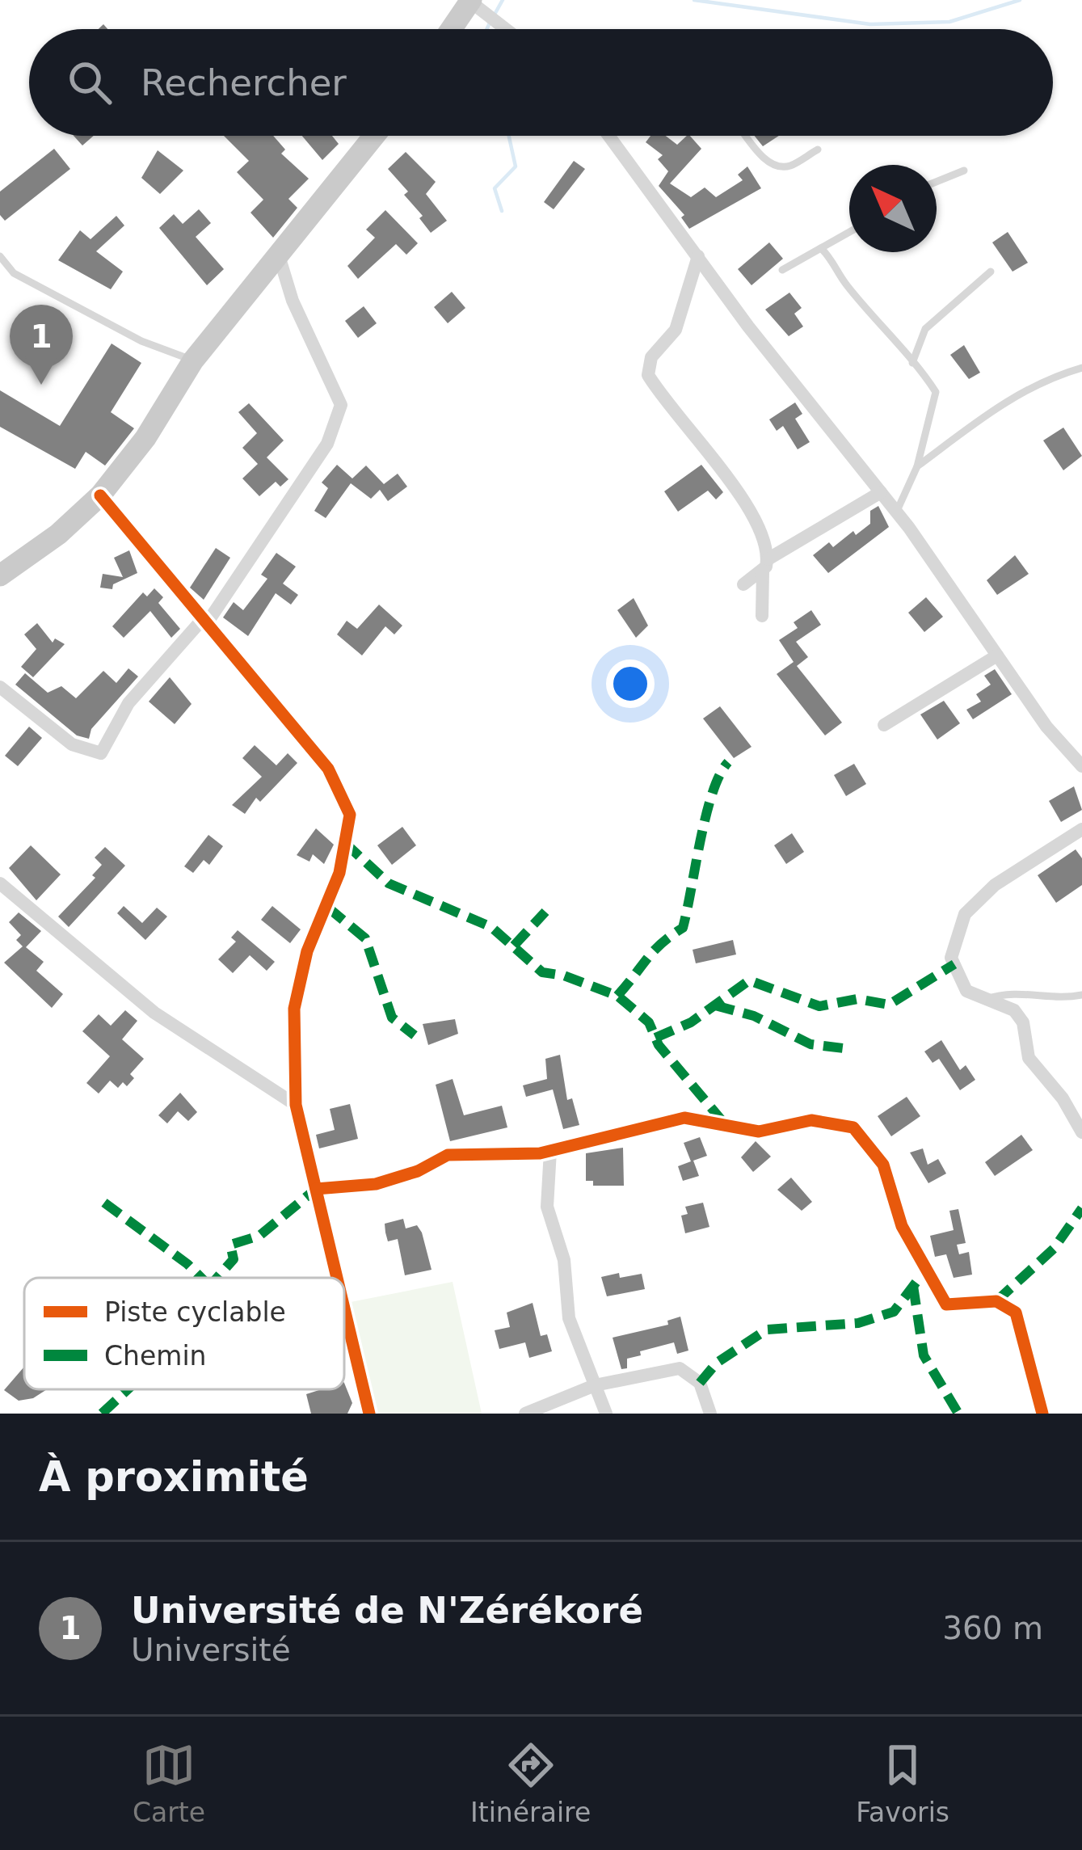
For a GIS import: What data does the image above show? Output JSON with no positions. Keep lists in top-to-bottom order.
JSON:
{
  "legend": ["Piste cyclable", "Chemin"],
  "north": "top left",
  "page": {
    "search": "Rechercher",
    "pins": "1",
    "heading": "À proximité",
    "list": [
      {
        "mark": "1",
        "name": "Université de N'Zérékoré",
        "note": "Université",
        "value": "360 m"
      }
    ],
    "nav": ["Carte", "Itinéraire", "Favoris"]
  }
}
